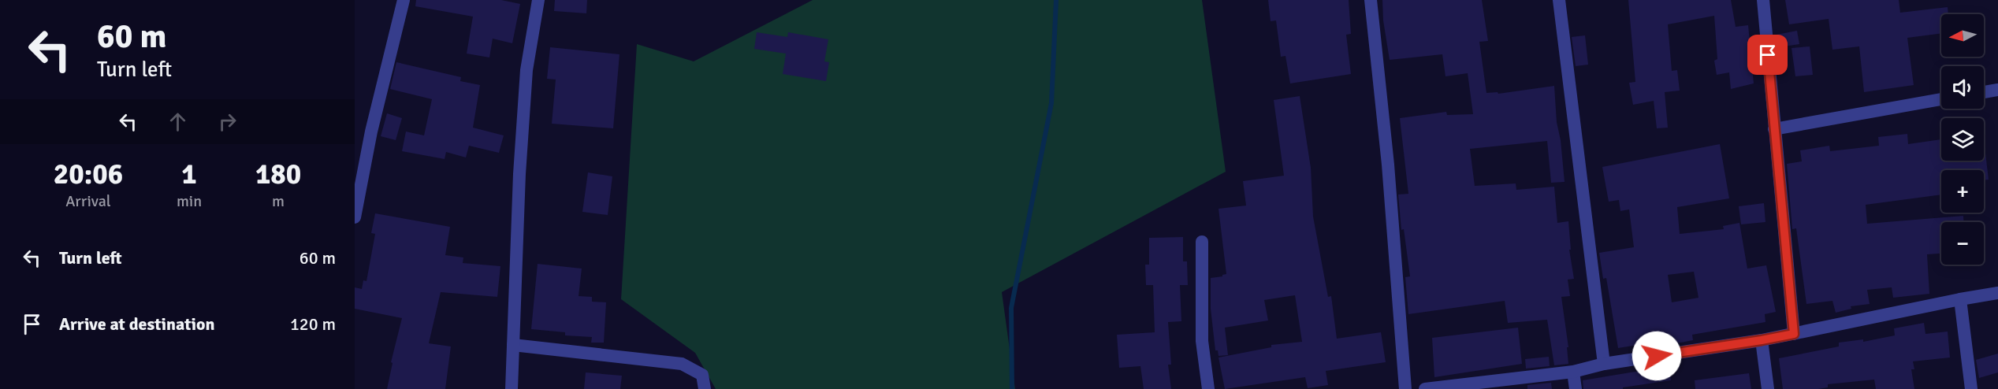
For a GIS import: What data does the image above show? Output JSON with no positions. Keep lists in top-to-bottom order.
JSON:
{
  "north": "left",
  "page": {
    "turn": ["60 m", "Turn left"],
    "map_buttons": ["+", "−"],
    "eta": [
      "20:06",
      "Arrival",
      "1",
      "min",
      "180",
      "m"
    ],
    "list": [
      {
        "name": "Turn left",
        "value": "60 m"
      },
      {
        "name": "Arrive at destination",
        "value": "120 m"
      }
    ]
  }
}
